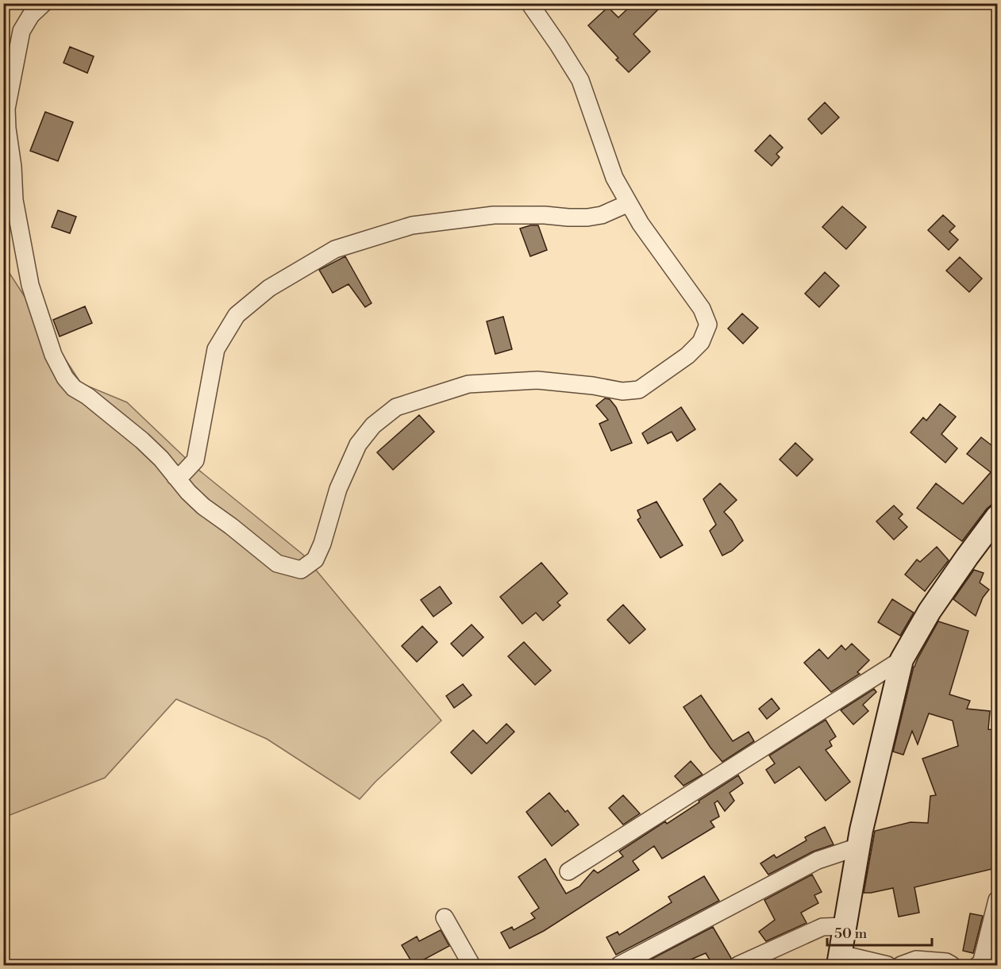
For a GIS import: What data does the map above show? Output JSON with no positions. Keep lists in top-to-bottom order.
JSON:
{
  "scale_bar": "50 m"
}
